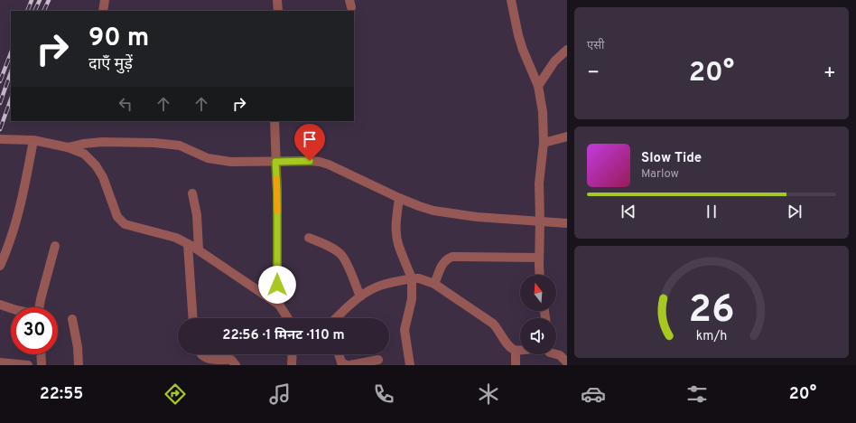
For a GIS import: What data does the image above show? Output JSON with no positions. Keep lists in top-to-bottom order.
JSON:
{
  "north": "top",
  "page": {
    "tile": "एसी",
    "turn": ["90 m", "दाएँ मुड़ें"],
    "heat": ["−", "20°", "+"],
    "song": ["Slow Tide", "Marlow"],
    "limit": "30",
    "trip": "22:56 · 1 मिनट · 110 m",
    "tabs": ["22:55", "20°"],
    "gauge": ["26", "km/h"]
  }
}
